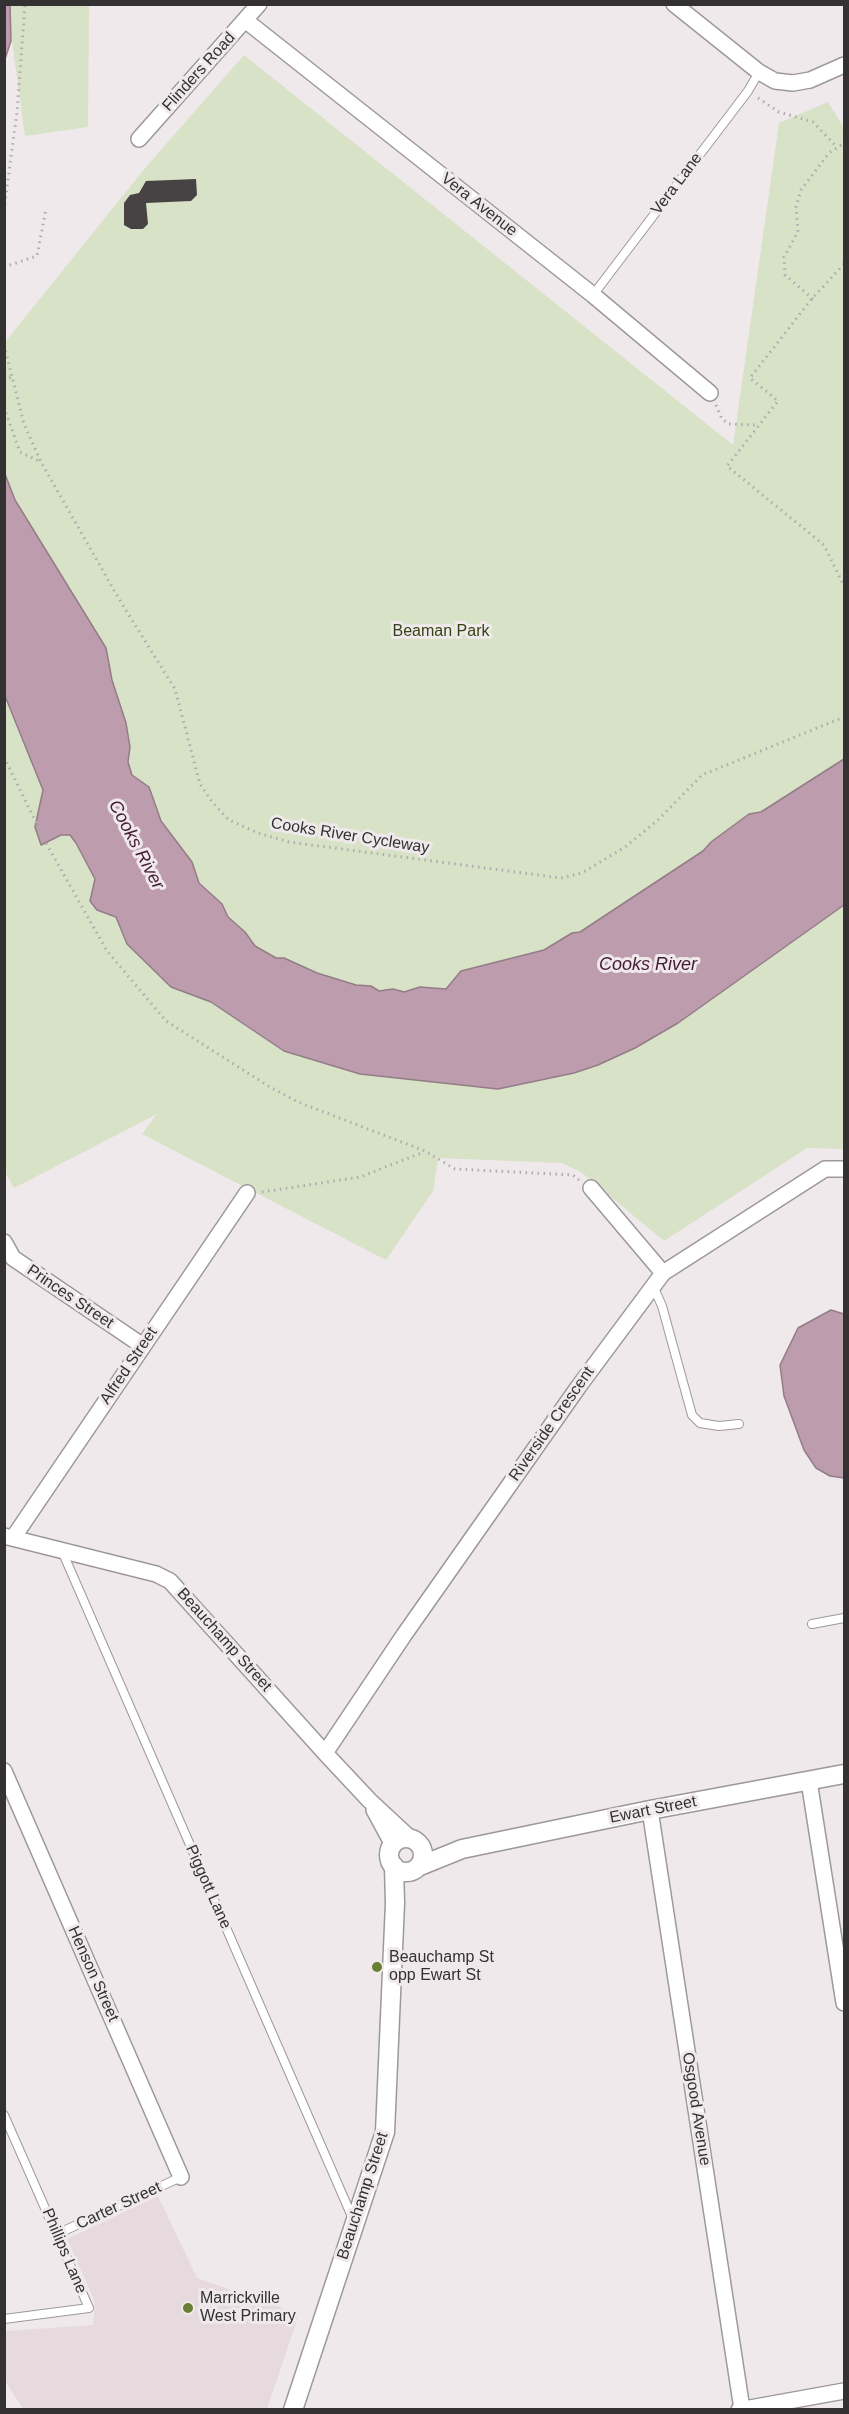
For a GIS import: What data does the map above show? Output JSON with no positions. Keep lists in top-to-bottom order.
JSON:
{
  "streets": {
    "street": [
      "Flinders Road",
      "Vera Avenue",
      "Princes Street",
      "Alfred Street",
      "Riverside Crescent",
      "Beauchamp Street",
      "Ewart Street",
      "Henson Street",
      "Osgood Avenue"
    ],
    "lane": [
      "Vera Lane",
      "Piggott Lane",
      "Carter Street",
      "Phillips Lane"
    ],
    "path": ["Cooks River Cycleway"]
  },
  "crossings": [
    ["Flinders Road", "Vera Avenue"],
    ["Vera Lane", "Vera Avenue"],
    ["Princes Street", "Alfred Street"],
    ["Alfred Street", "Beauchamp Street"],
    ["Riverside Crescent", "Beauchamp Street"],
    ["Beauchamp Street", "Ewart Street"],
    ["Beauchamp Street", "Piggott Lane"],
    ["Ewart Street", "Osgood Avenue"],
    ["Henson Street", "Carter Street"],
    ["Carter Street", "Phillips Lane"]
  ],
  "water": ["Cooks River"],
  "parks": ["Beaman Park"],
  "places": ["Beauchamp St opp Ewart St", "Marrickville West Primary"]
}
